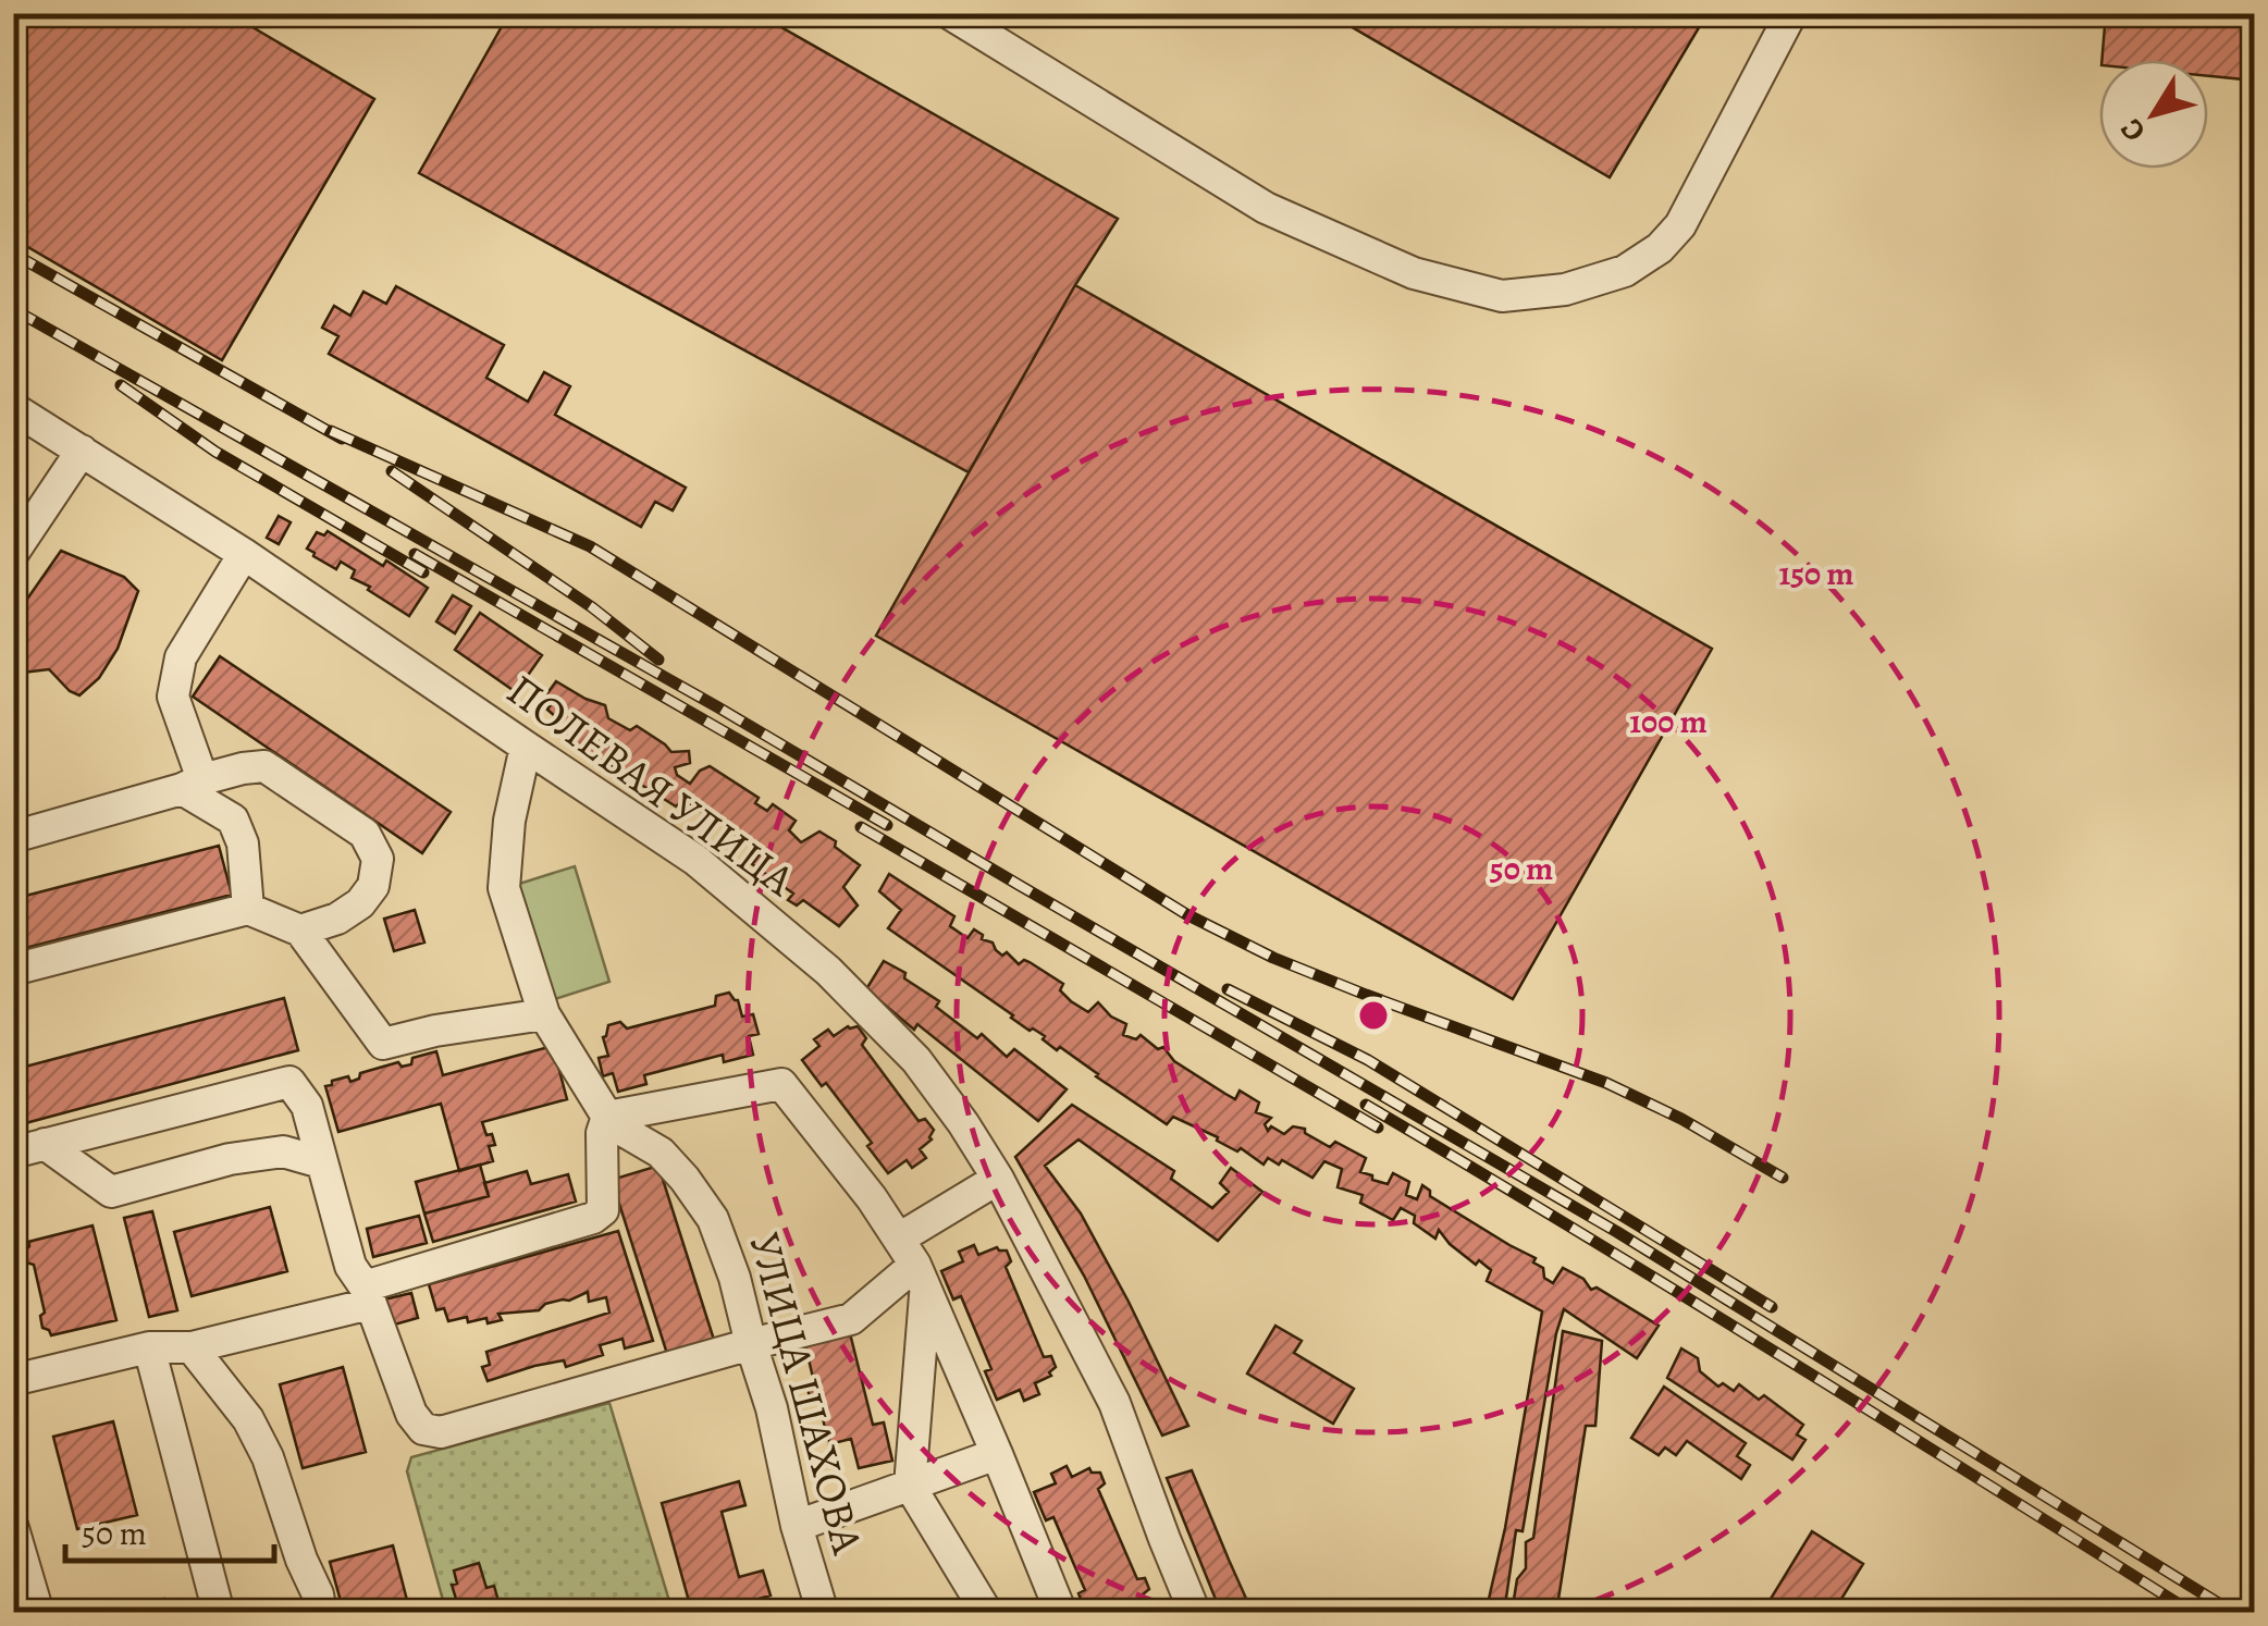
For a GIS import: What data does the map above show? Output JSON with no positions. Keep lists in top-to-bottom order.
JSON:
{
  "streets": {
    "street": ["ПОЛЕВАЯ УЛИЦА", "УЛИЦА ШАХОВА"]
  },
  "crossings": [
    ["ПОЛЕВАЯ УЛИЦА", "УЛИЦА ШАХОВА"]
  ],
  "scale_bar": "50 m",
  "north": "bottom left",
  "rings": ["150 m", "100 m", "50 m"]
}
